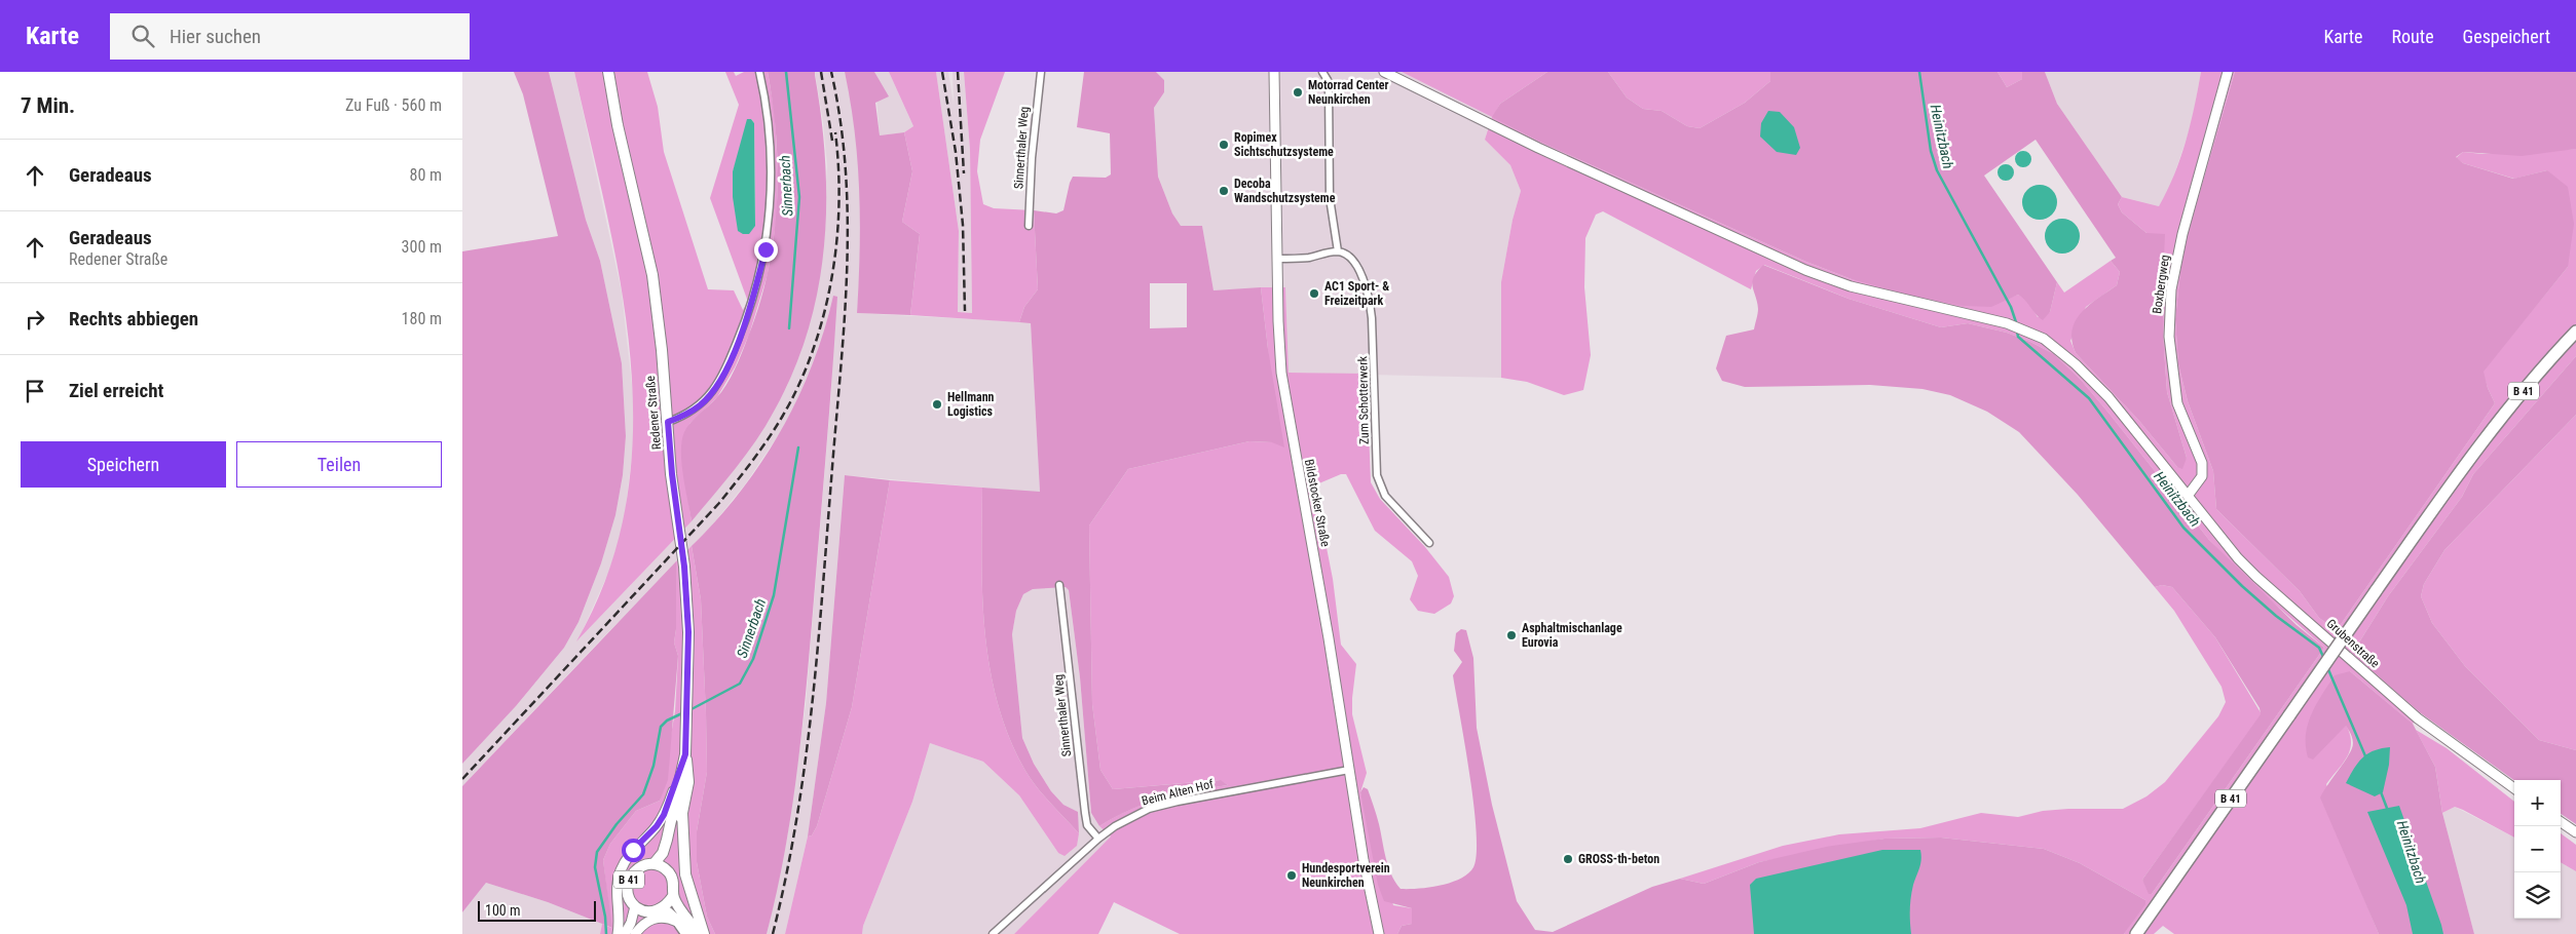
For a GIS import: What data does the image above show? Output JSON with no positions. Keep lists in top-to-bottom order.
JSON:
{
  "streets": {
    "highway": ["B 41"],
    "main road": ["Redener Straße"],
    "street": [
      "Sinnerthaler Weg",
      "Boxbergweg",
      "Zum Schotterwerk",
      "Bildstocker Straße",
      "Grubenstraße",
      "Beim Alten Hof"
    ]
  },
  "crossings": [
    ["Sinnerthaler Weg", "Beim Alten Hof"],
    ["Boxbergweg", "Grubenstraße"],
    ["B 41", "Redener Straße"],
    ["Bildstocker Straße", "Beim Alten Hof"]
  ],
  "water": ["Heinitzbach", "Sinnerbach"],
  "places": [
    "Motorrad Center Neunkirchen",
    "Ropimex Sichtschutzsysteme",
    "Decoba Wandschutzsysteme",
    "AC1 Sport- & Freizeitpark",
    "Hellmann Logistics",
    "Asphaltmischanlage Eurovia",
    "GROSS-th-beton",
    "Hundesportverein Neunkirchen"
  ],
  "scale_bar": "100 m",
  "page": {
    "header": "Karte",
    "search": "Hier suchen",
    "nav": ["Karte", "Route", "Gespeichert"],
    "heading": ["7 Min.", "Zu Fuß · 560 m"],
    "list": [
      ["Geradeaus", "80 m"],
      ["Geradeaus", "Redener Straße", "300 m"],
      ["Rechts abbiegen", "180 m"],
      "Ziel erreicht"
    ],
    "buttons": ["Speichern", "Teilen"],
    "map_buttons": ["+", "−"],
    "scale": "100 m"
  }
}
